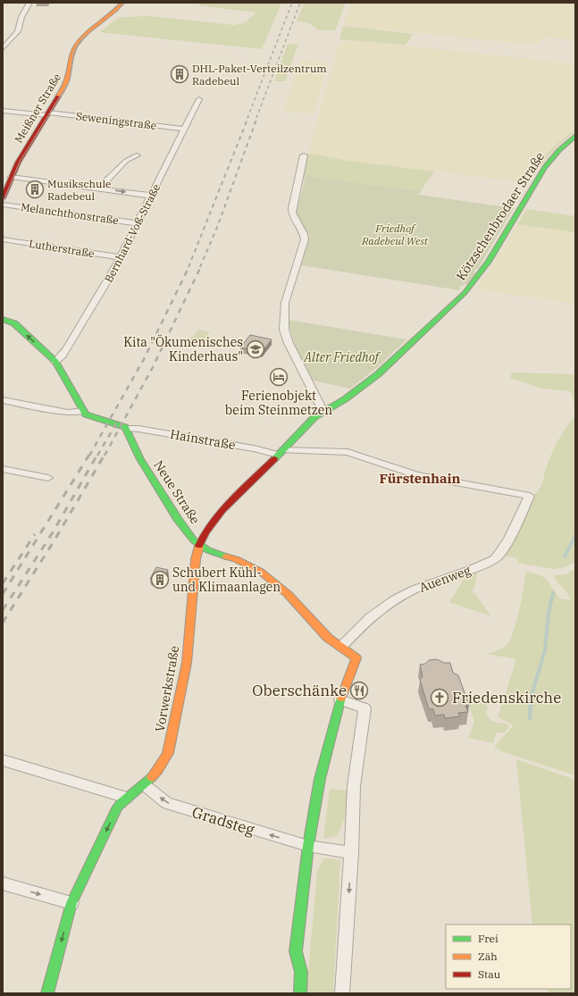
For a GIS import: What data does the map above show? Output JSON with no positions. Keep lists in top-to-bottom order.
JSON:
{
  "streets": {
    "street": [
      "Meißner Straße",
      "Seweningstraße",
      "Melanchthonstraße",
      "Kötzschenbrodaer Straße",
      "Bernhard-Voß-Straße",
      "Lutherstraße",
      "Hainstraße",
      "Neue Straße",
      "Auenweg",
      "Vorwerkstraße",
      "Gradsteg"
    ]
  },
  "crossings": [
    ["Meißner Straße", "Seweningstraße"],
    ["Seweningstraße", "Bernhard-Voß-Straße"],
    ["Melanchthonstraße", "Bernhard-Voß-Straße"],
    ["Kötzschenbrodaer Straße", "Hainstraße"],
    ["Kötzschenbrodaer Straße", "Neue Straße"],
    ["Kötzschenbrodaer Straße", "Vorwerkstraße"],
    ["Bernhard-Voß-Straße", "Lutherstraße"],
    ["Hainstraße", "Neue Straße"],
    ["Hainstraße", "Auenweg"],
    ["Neue Straße", "Auenweg"],
    ["Neue Straße", "Vorwerkstraße"],
    ["Vorwerkstraße", "Gradsteg"]
  ],
  "one_way": ["Vorwerkstraße", "Gradsteg"],
  "districts": ["Fürstenhain"],
  "parks": ["Friedhof Radebeul West", "Alter Friedhof"],
  "places": {
    "building": ["DHL-Paket-Verteilzentrum Radebeul", "Musikschule Radebeul", "Schubert Kühl- und Klimaanlagen"],
    "school or university": ["Kita \"Ökumenisches Kinderhaus\""],
    "hotel": ["Ferienobjekt beim Steinmetzen"],
    "restaurant": ["Oberschänke"],
    "church": ["Friedenskirche"]
  },
  "legend": ["Frei", "Zäh", "Stau"]
}
